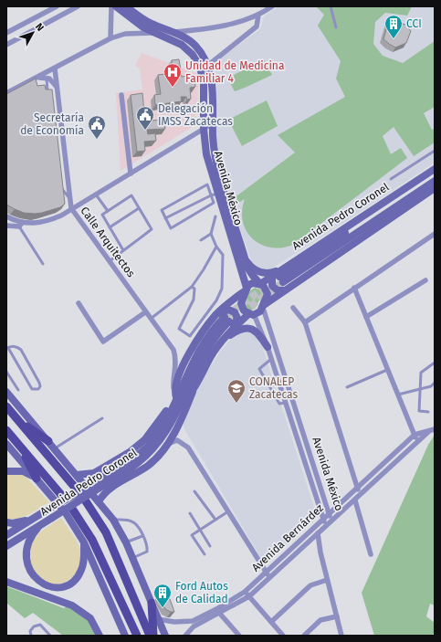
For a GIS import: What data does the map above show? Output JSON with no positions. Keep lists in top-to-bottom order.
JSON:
{
  "streets": {
    "street": [
      "Avenida México",
      "Avenida Pedro Coronel",
      "Calle Arquitectos",
      "Avenida Bernárdez"
    ]
  },
  "crossings": [
    ["Avenida México", "Avenida Pedro Coronel"],
    ["Avenida México", "Avenida Bernárdez"],
    ["Avenida Pedro Coronel", "Calle Arquitectos"]
  ],
  "places": {
    "building": ["CCI", "Ford Autos de Calidad"],
    "hospital": ["Unidad de Medicina Familiar 4"],
    "public building": ["Delegación IMSS Zacatecas", "Secretaría de Economía"],
    "school or university": ["CONALEP Zacatecas"]
  },
  "north": "top right"
}
